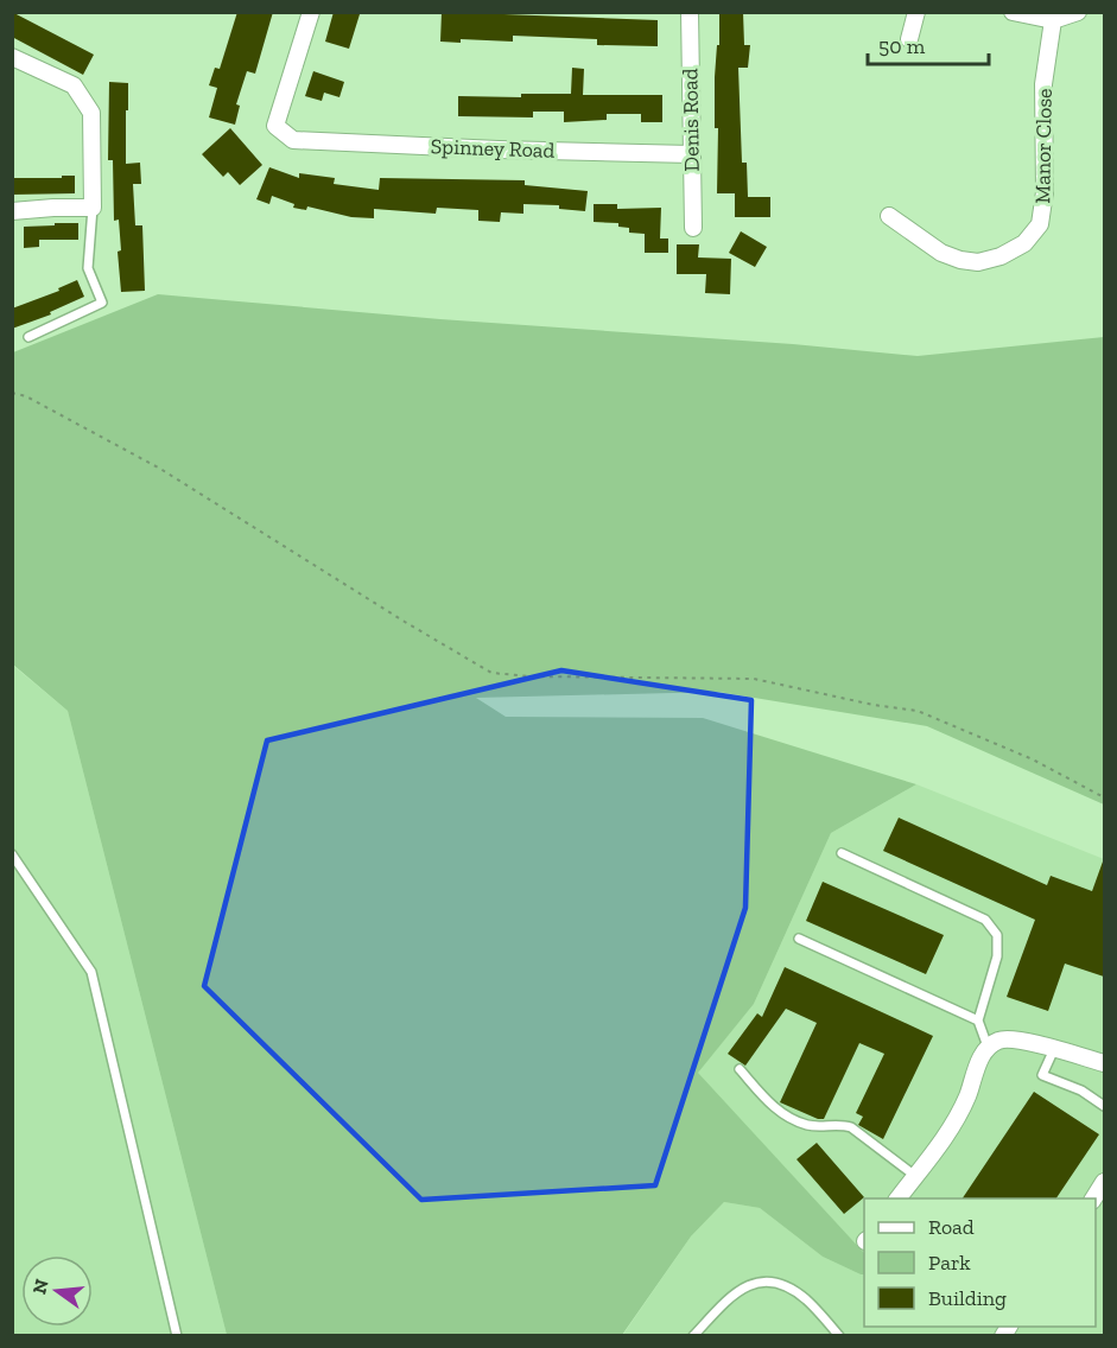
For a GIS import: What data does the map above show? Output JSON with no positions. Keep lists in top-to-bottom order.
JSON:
{
  "streets": {
    "street": ["Denis Road", "Manor Close", "Spinney Road"]
  },
  "crossings": [
    ["Denis Road", "Spinney Road"]
  ],
  "legend": ["Road", "Park", "Building"],
  "scale_bar": "50 m",
  "north": "left"
}
